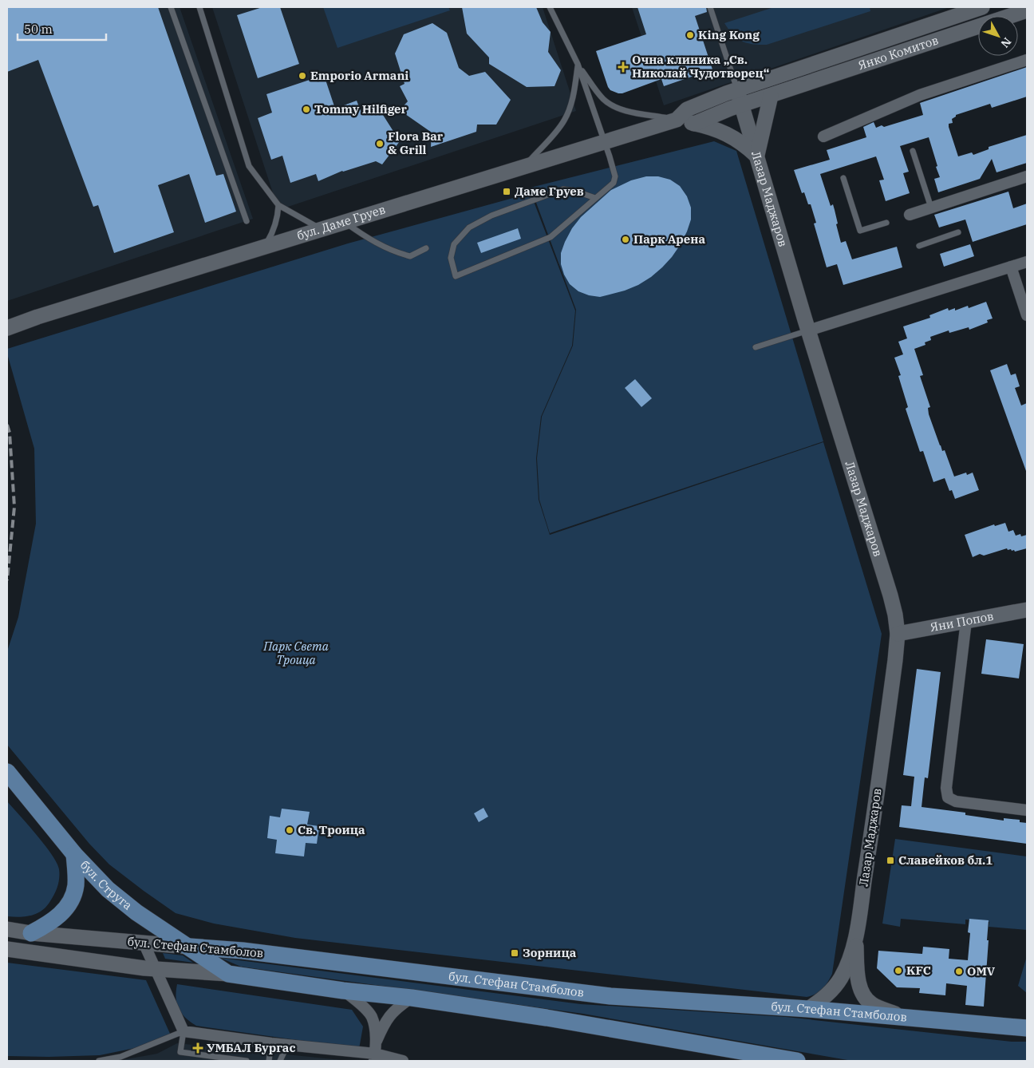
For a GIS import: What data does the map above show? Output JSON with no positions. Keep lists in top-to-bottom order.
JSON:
{
  "streets": {
    "main road": [
      "Янко Комитов",
      "Лазар Маджаров",
      "бул. Даме Груев",
      "Яни Попов",
      "бул. Струга",
      "бул. Стефан Стамболов"
    ]
  },
  "crossings": [
    ["Янко Комитов", "бул. Даме Груев"],
    ["Лазар Маджаров", "бул. Даме Груев"],
    ["Лазар Маджаров", "Яни Попов"],
    ["Лазар Маджаров", "бул. Стефан Стамболов"],
    ["бул. Струга", "бул. Стефан Стамболов"]
  ],
  "parks": ["Парк Света Троица"],
  "places": {
    "other": [
      "King Kong",
      "Emporio Armani",
      "Tommy Hilfiger",
      "Flora Bar & Grill",
      "Парк Арена",
      "Св. Троица",
      "KFC",
      "OMV"
    ],
    "health": ["Oчна клиника „Св. Николай Чудотворец“", "УМБАЛ Бургас"],
    "transit": ["Даме Груев", "Славейков бл.1", "Зорница"]
  },
  "scale_bar": "50 m",
  "north": "bottom right"
}
